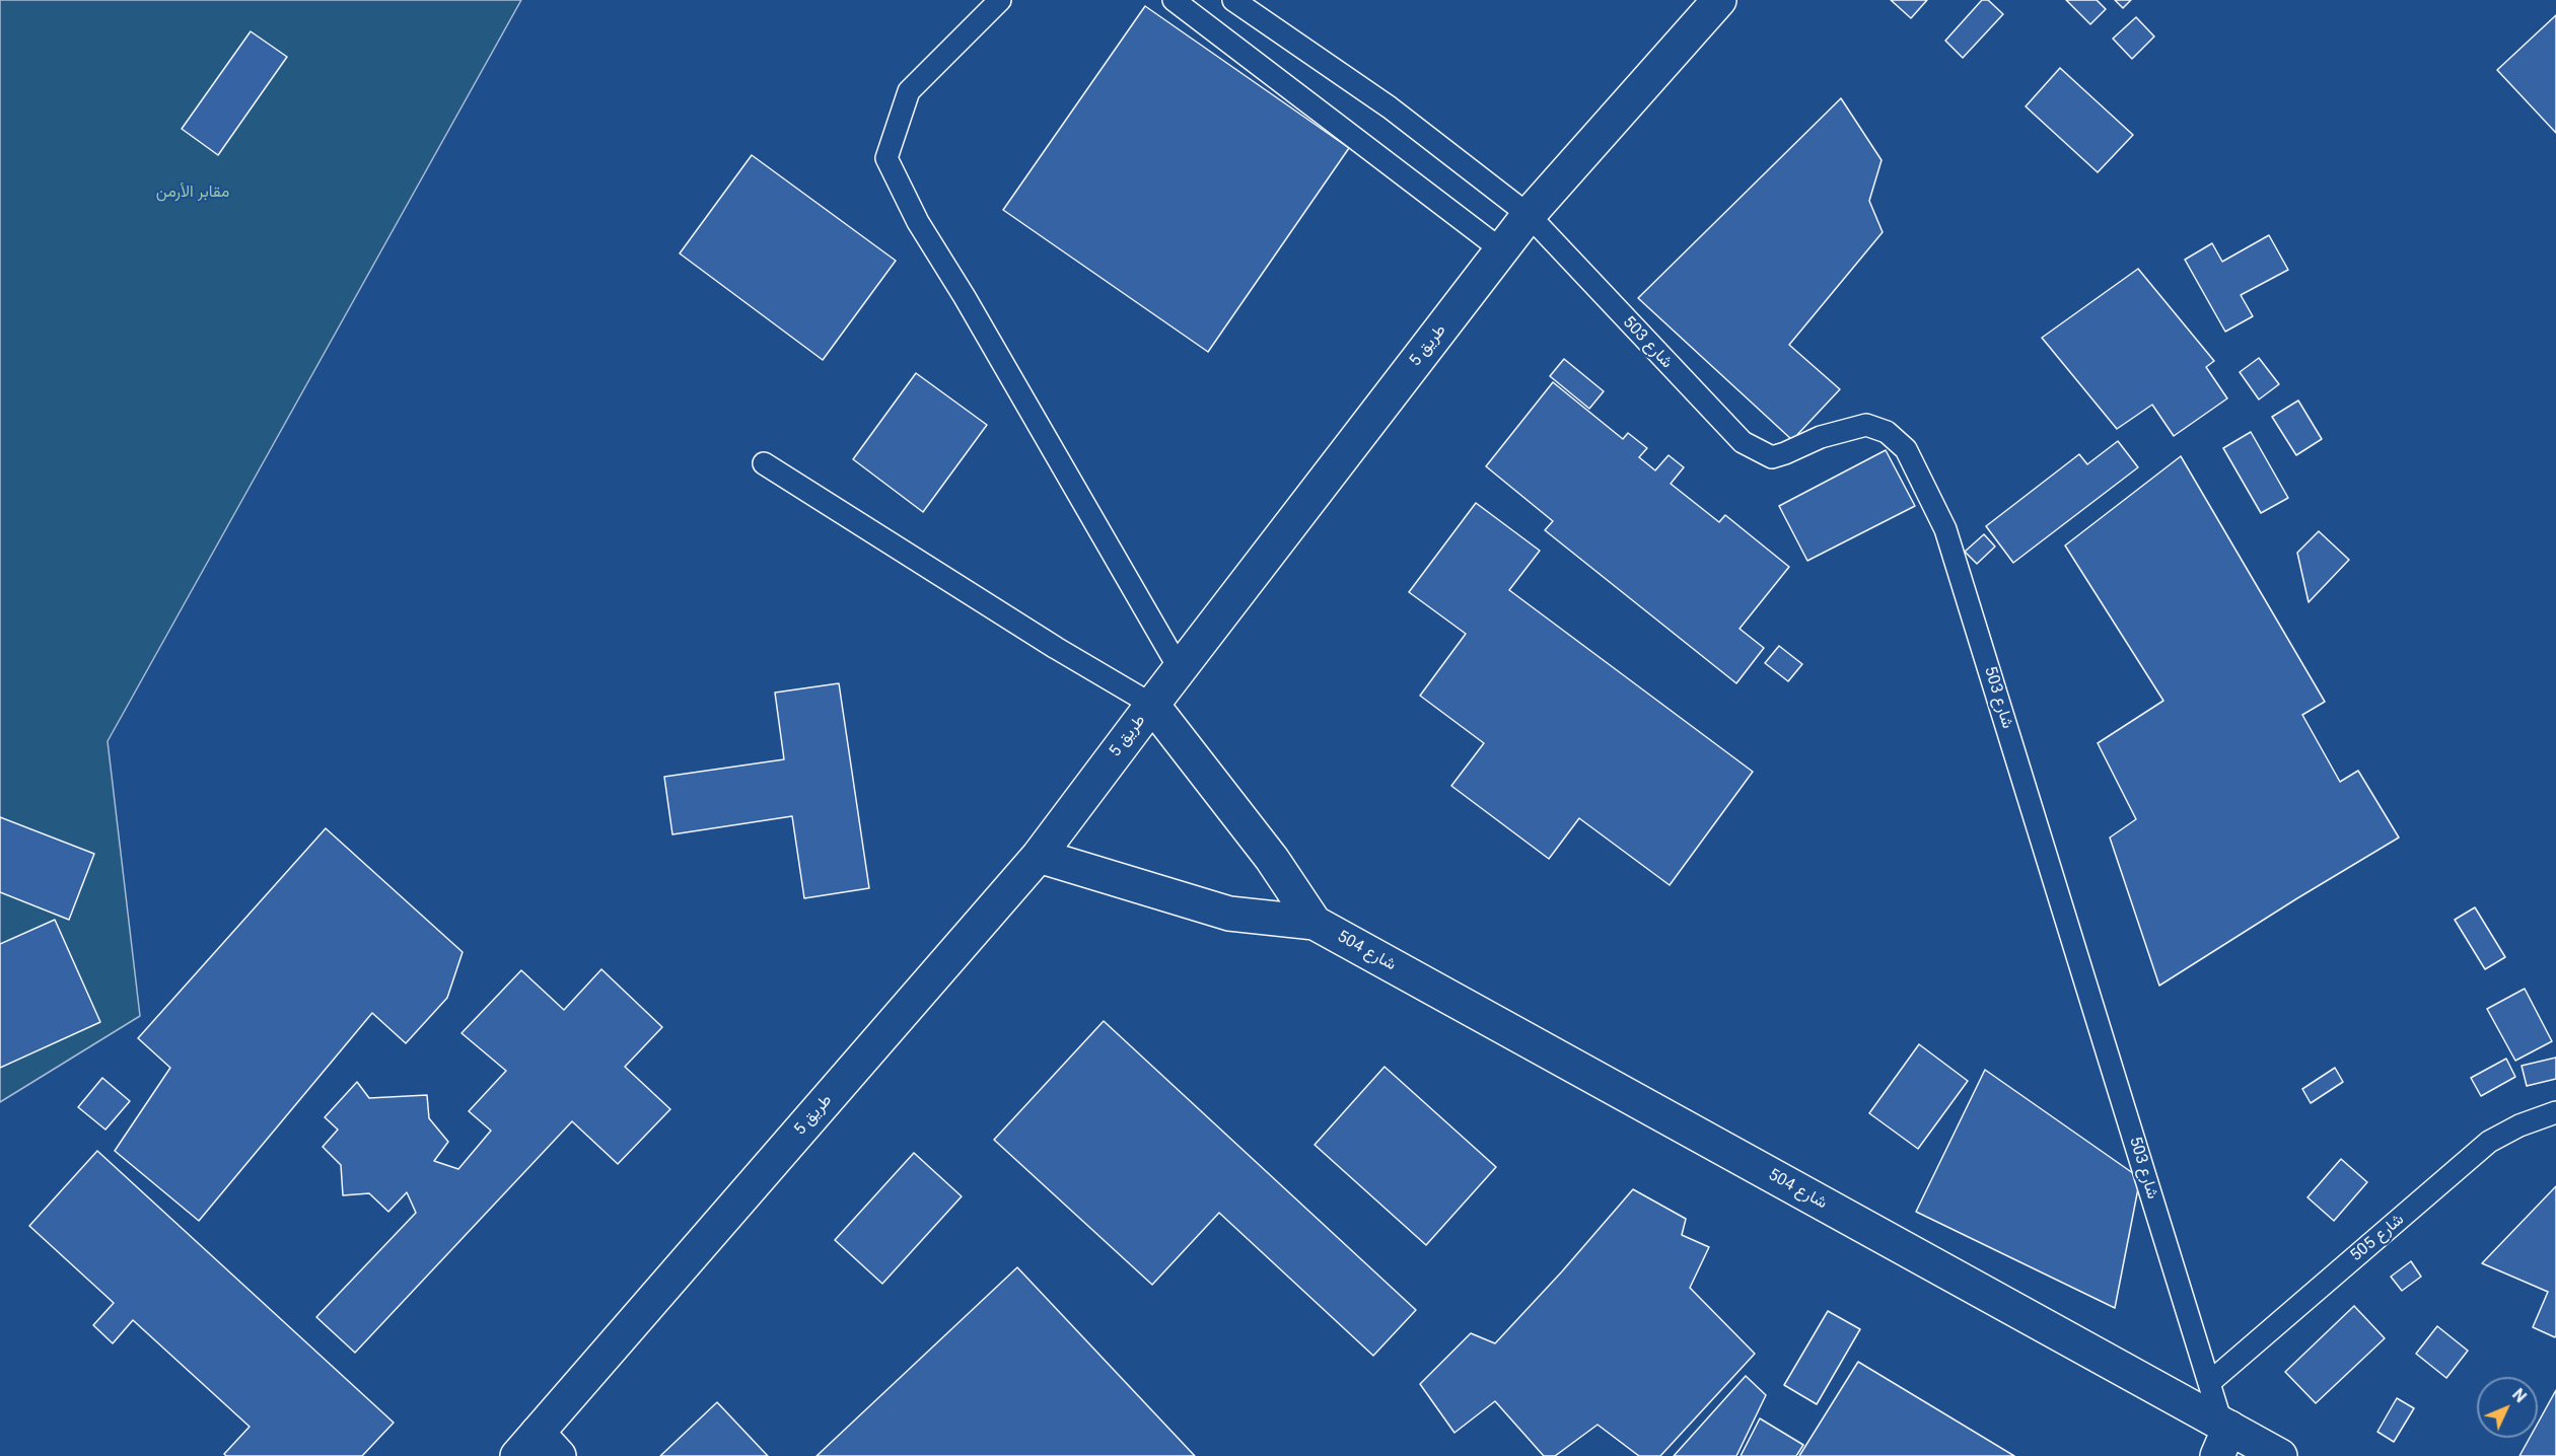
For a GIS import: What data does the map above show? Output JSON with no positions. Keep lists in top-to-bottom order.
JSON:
{
  "streets": {
    "main road": ["طريق 5", "شارع 504"],
    "lane": ["شارع 503", "شارع 505"]
  },
  "crossings": [
    ["شارع 503", "طريق 5"],
    ["شارع 503", "شارع 504"],
    ["شارع 503", "شارع 505"],
    ["طريق 5", "شارع 504"]
  ],
  "parks": ["مقابر الأرمن"],
  "north": "top right"
}
